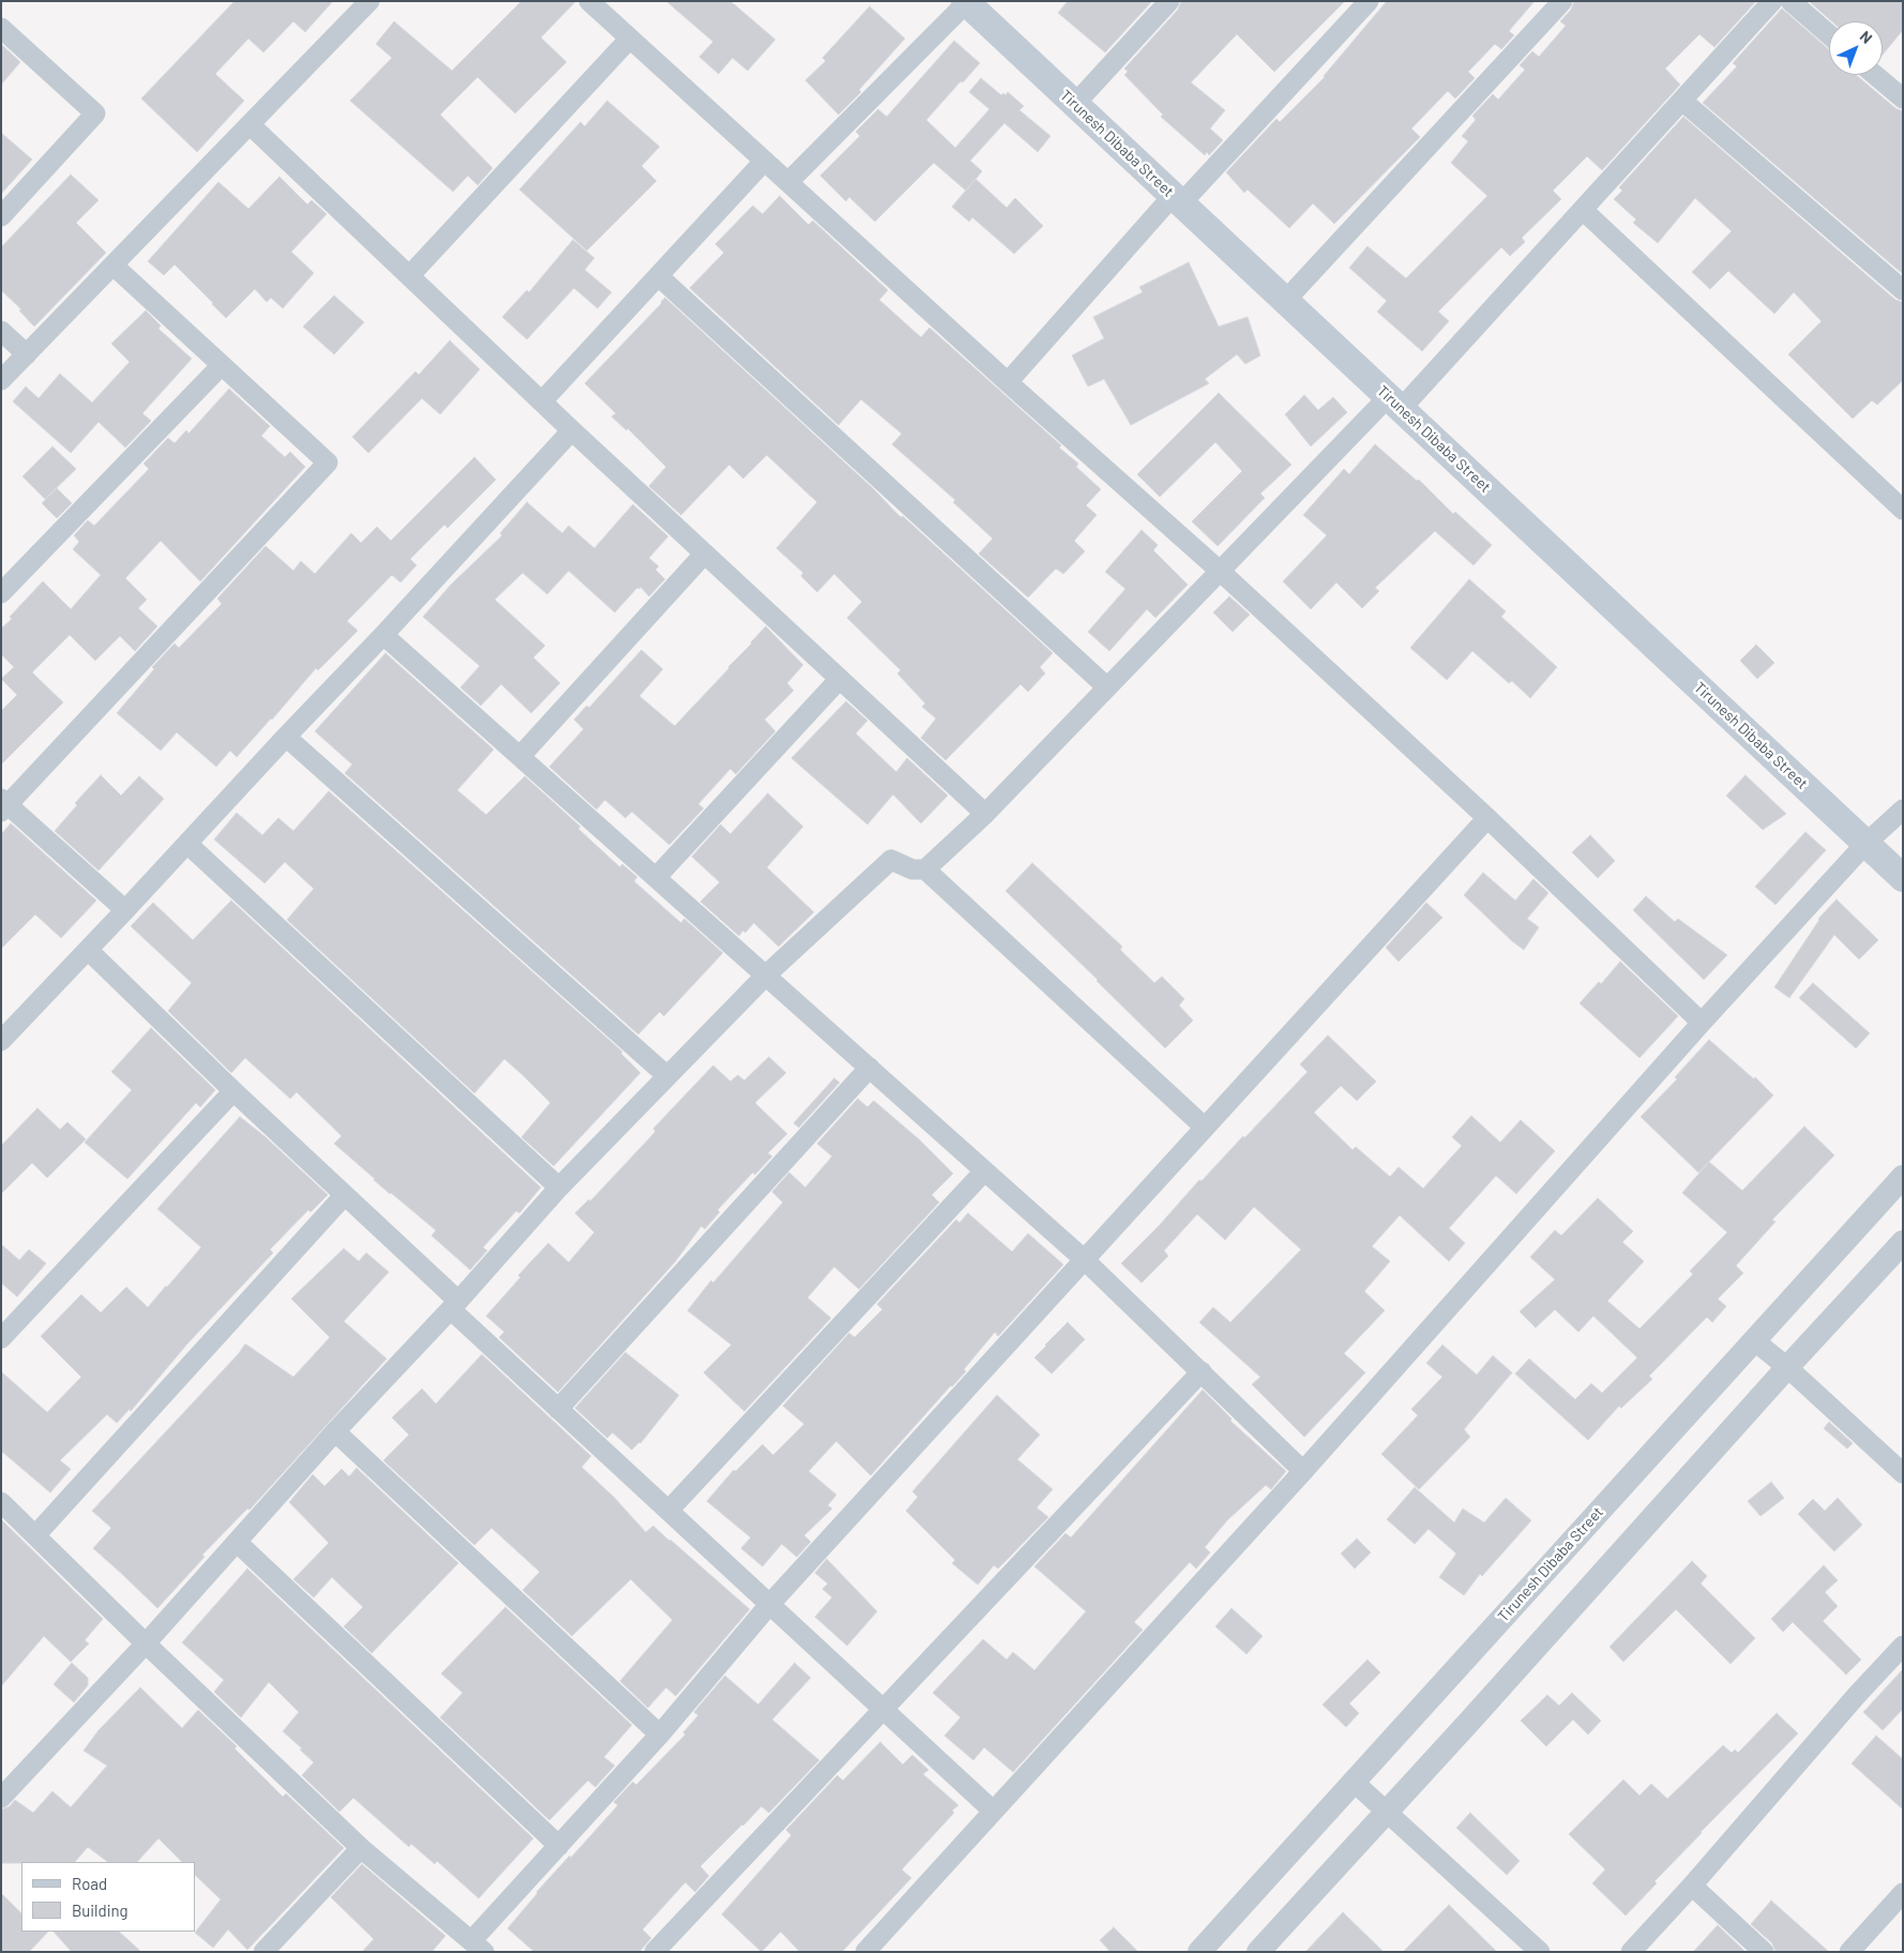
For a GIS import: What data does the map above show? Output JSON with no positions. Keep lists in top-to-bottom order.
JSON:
{
  "streets": {
    "main road": ["Tirunesh Dibaba Street"]
  },
  "legend": ["Road", "Building"],
  "north": "top right"
}
